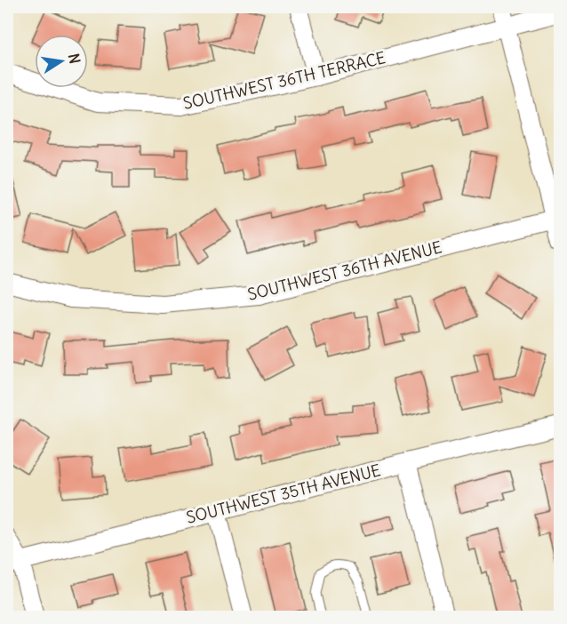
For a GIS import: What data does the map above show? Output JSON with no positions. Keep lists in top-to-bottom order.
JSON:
{
  "streets": {
    "street": ["SOUTHWEST 36TH TERRACE", "SOUTHWEST 36TH AVENUE", "SOUTHWEST 35TH AVENUE"]
  },
  "north": "right"
}
